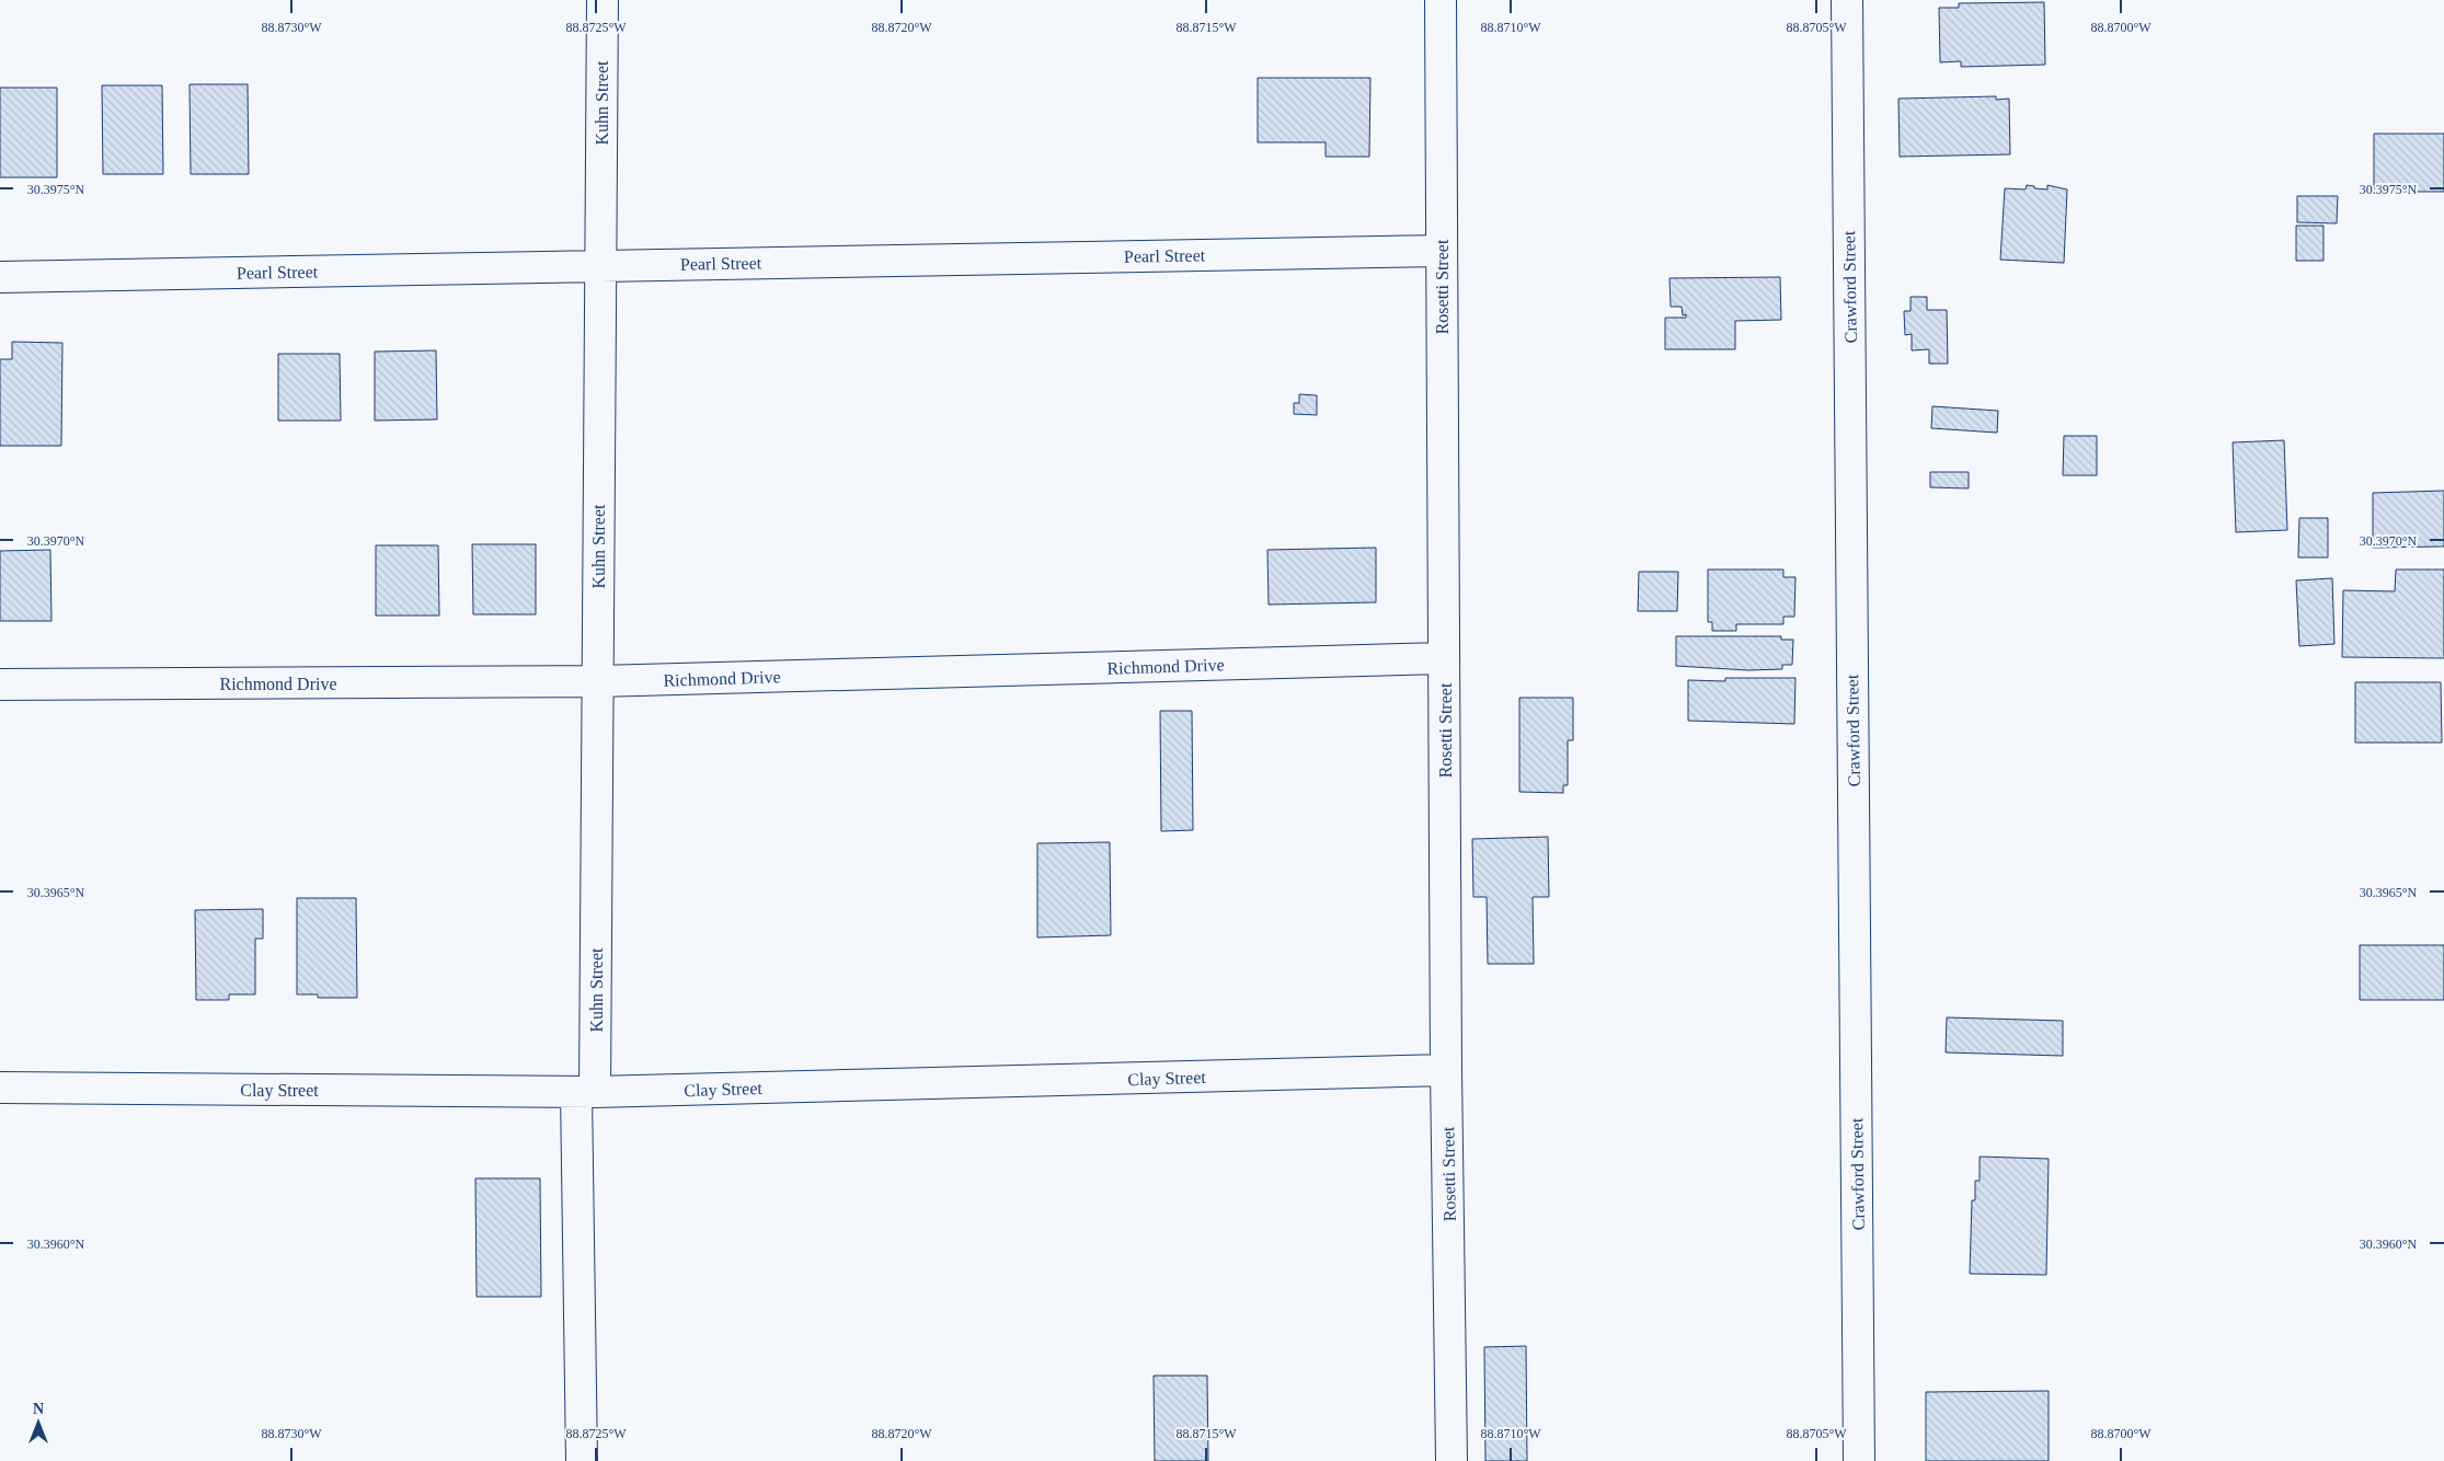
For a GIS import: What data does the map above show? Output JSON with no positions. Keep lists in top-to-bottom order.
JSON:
{
  "streets": {
    "street": [
      "Kuhn Street",
      "Pearl Street",
      "Rosetti Street",
      "Crawford Street",
      "Richmond Drive",
      "Clay Street"
    ]
  },
  "crossings": [
    ["Kuhn Street", "Pearl Street"],
    ["Kuhn Street", "Richmond Drive"],
    ["Kuhn Street", "Clay Street"],
    ["Pearl Street", "Rosetti Street"],
    ["Rosetti Street", "Richmond Drive"],
    ["Rosetti Street", "Clay Street"]
  ],
  "north": "top",
  "coordinates": [
    "88.8730°W",
    "88.8725°W",
    "88.8720°W",
    "88.8715°W",
    "88.8710°W",
    "88.8705°W",
    "88.8700°W",
    "30.3975°N",
    "30.3970°N",
    "30.3965°N",
    "30.3960°N"
  ]
}
